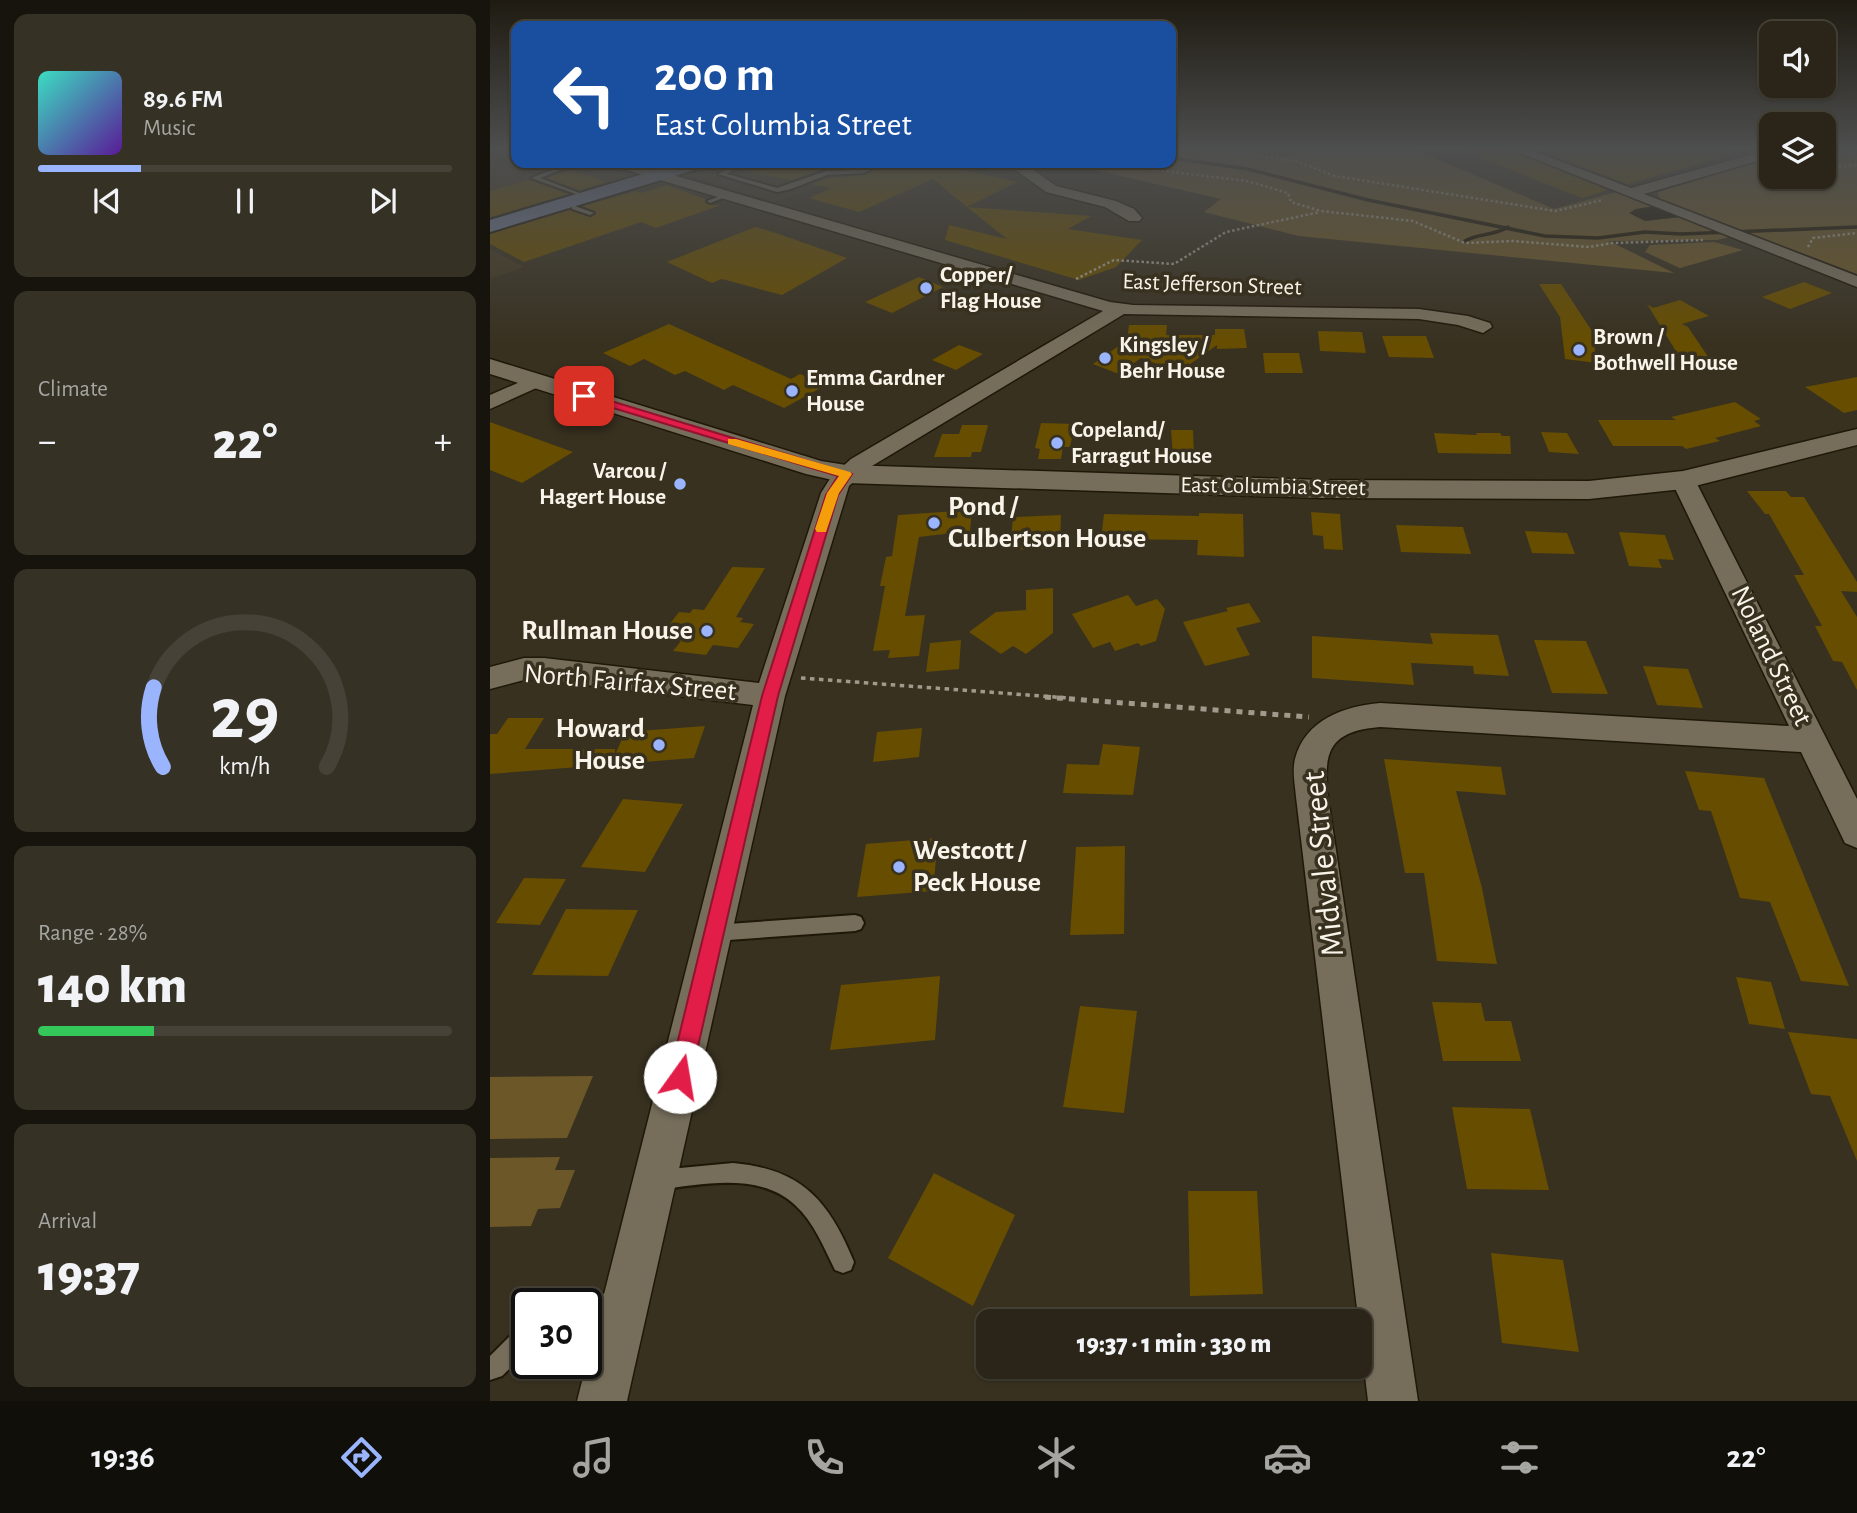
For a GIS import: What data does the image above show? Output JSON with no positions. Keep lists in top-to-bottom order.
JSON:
{
  "streets": {
    "street": [
      "East Jefferson Street",
      "East Columbia Street",
      "Noland Street",
      "North Fairfax Street",
      "Midvale Street"
    ]
  },
  "crossings": [
    ["East Columbia Street", "Noland Street"],
    ["Noland Street", "Midvale Street"]
  ],
  "places": [
    "Copper/ Flag House",
    "Brown / Bothwell House",
    "Kingsley / Behr House",
    "Emma Gardner House",
    "Copeland/ Farragut House",
    "Varcou / Hagert House",
    "Pond / Culbertson House",
    "Rullman House",
    "Howard House",
    "Westcott / Peck House"
  ],
  "page": {
    "turn": ["200 m", "East Columbia Street"],
    "song": ["89.6 FM", "Music"],
    "tile": [
      "Climate",
      ["Range · 28%", "140 km"],
      ["Arrival", "19:37"]
    ],
    "heat": ["−", "22°", "+"],
    "limit": "30",
    "trip": "19:37 · 1 min · 330 m",
    "tabs": ["19:36", "22°"],
    "gauge": ["29", "km/h"]
  }
}
